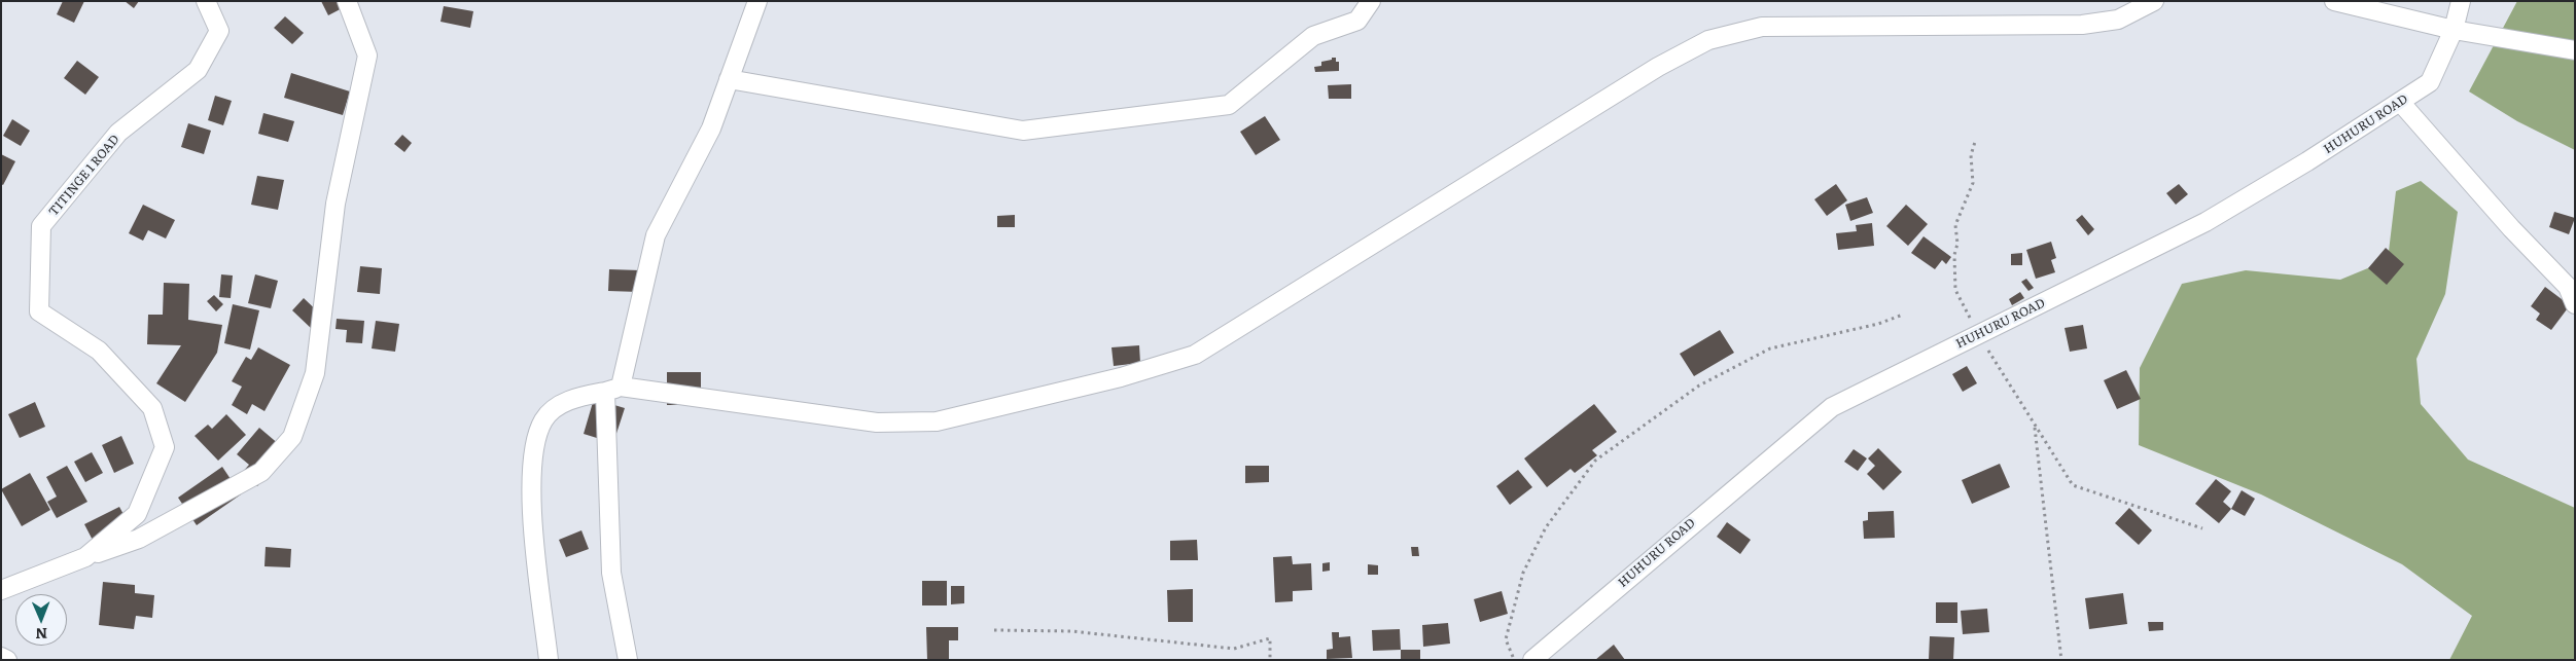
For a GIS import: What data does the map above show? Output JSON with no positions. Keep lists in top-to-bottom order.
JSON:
{
  "streets": {
    "street": ["HUHURU ROAD", "TITINGE 1 ROAD"]
  },
  "north": "bottom"
}
